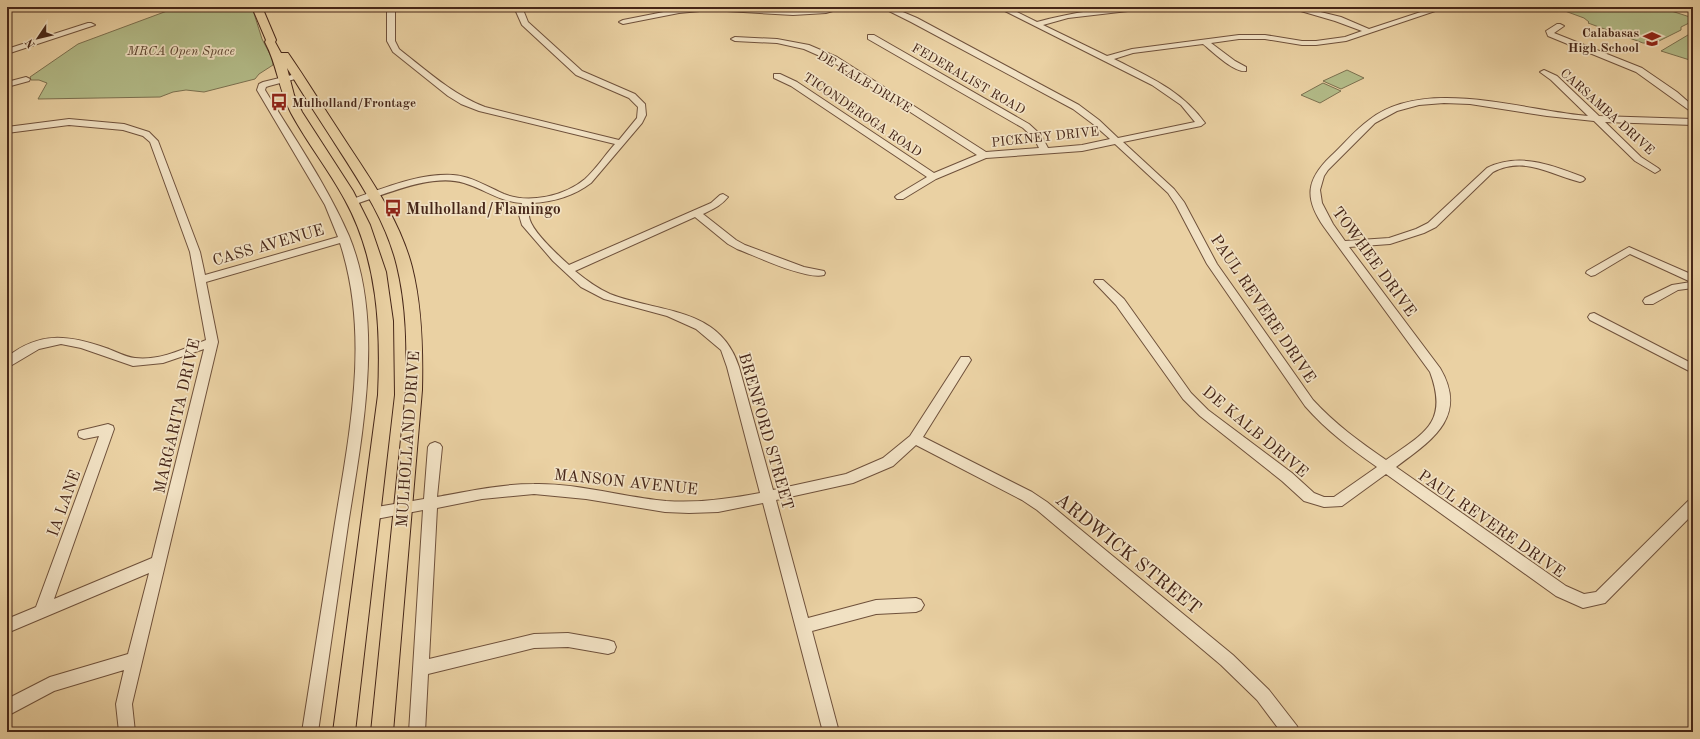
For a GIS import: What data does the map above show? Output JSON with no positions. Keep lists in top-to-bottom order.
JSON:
{
  "streets": {
    "main road": ["MULHOLLAND DRIVE"],
    "street": [
      "FEDERALIST ROAD",
      "DE KALB DRIVE",
      "CARSAMBA DRIVE",
      "TICONDEROGA ROAD",
      "PICKNEY DRIVE",
      "CASS AVENUE",
      "TOWHEE DRIVE",
      "PAUL REVERE DRIVE",
      "MARGARITA DRIVE",
      "BRENFORD STREET",
      "MANSON AVENUE",
      "IA LANE",
      "ARDWICK STREET"
    ]
  },
  "crossings": [
    ["FEDERALIST ROAD", "PICKNEY DRIVE"],
    ["DE KALB DRIVE", "PICKNEY DRIVE"],
    ["DE KALB DRIVE", "TOWHEE DRIVE"],
    ["DE KALB DRIVE", "PAUL REVERE DRIVE"],
    ["CARSAMBA DRIVE", "TOWHEE DRIVE"],
    ["TICONDEROGA ROAD", "PICKNEY DRIVE"],
    ["PICKNEY DRIVE", "PAUL REVERE DRIVE"],
    ["CASS AVENUE", "MARGARITA DRIVE"],
    ["TOWHEE DRIVE", "PAUL REVERE DRIVE"],
    ["BRENFORD STREET", "MANSON AVENUE"],
    ["MULHOLLAND DRIVE", "MANSON AVENUE"],
    ["MANSON AVENUE", "ARDWICK STREET"]
  ],
  "parks": ["MRCA Open Space"],
  "places": {
    "school or university": ["Calabasas High School"],
    "bus stop": ["Mulholland/Frontage", "Mulholland/Flamingo"]
  },
  "north": "bottom left"
}
